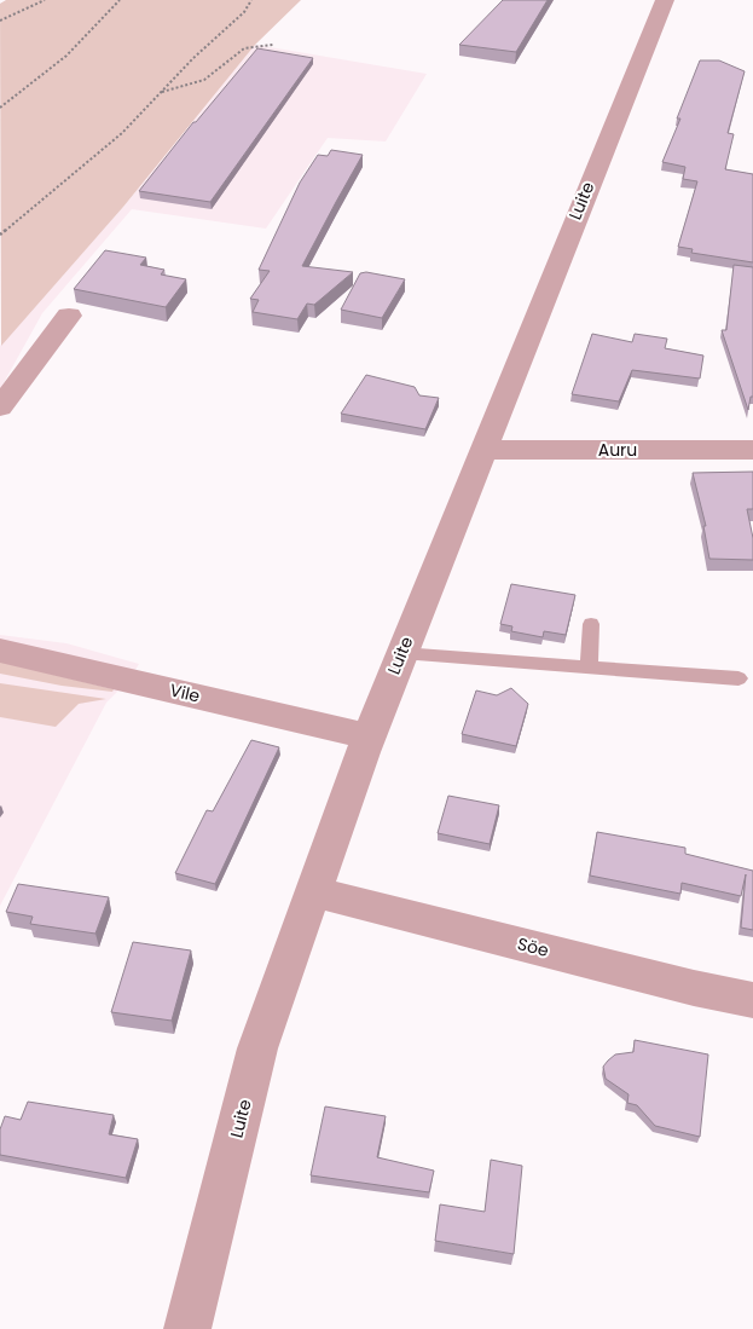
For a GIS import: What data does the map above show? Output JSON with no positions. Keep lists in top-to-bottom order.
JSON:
{
  "streets": {
    "street": [
      "Luite",
      "Auru",
      "Vile",
      "Söe"
    ]
  },
  "crossings": [
    ["Luite", "Auru"],
    ["Luite", "Vile"],
    ["Luite", "Söe"]
  ]
}
